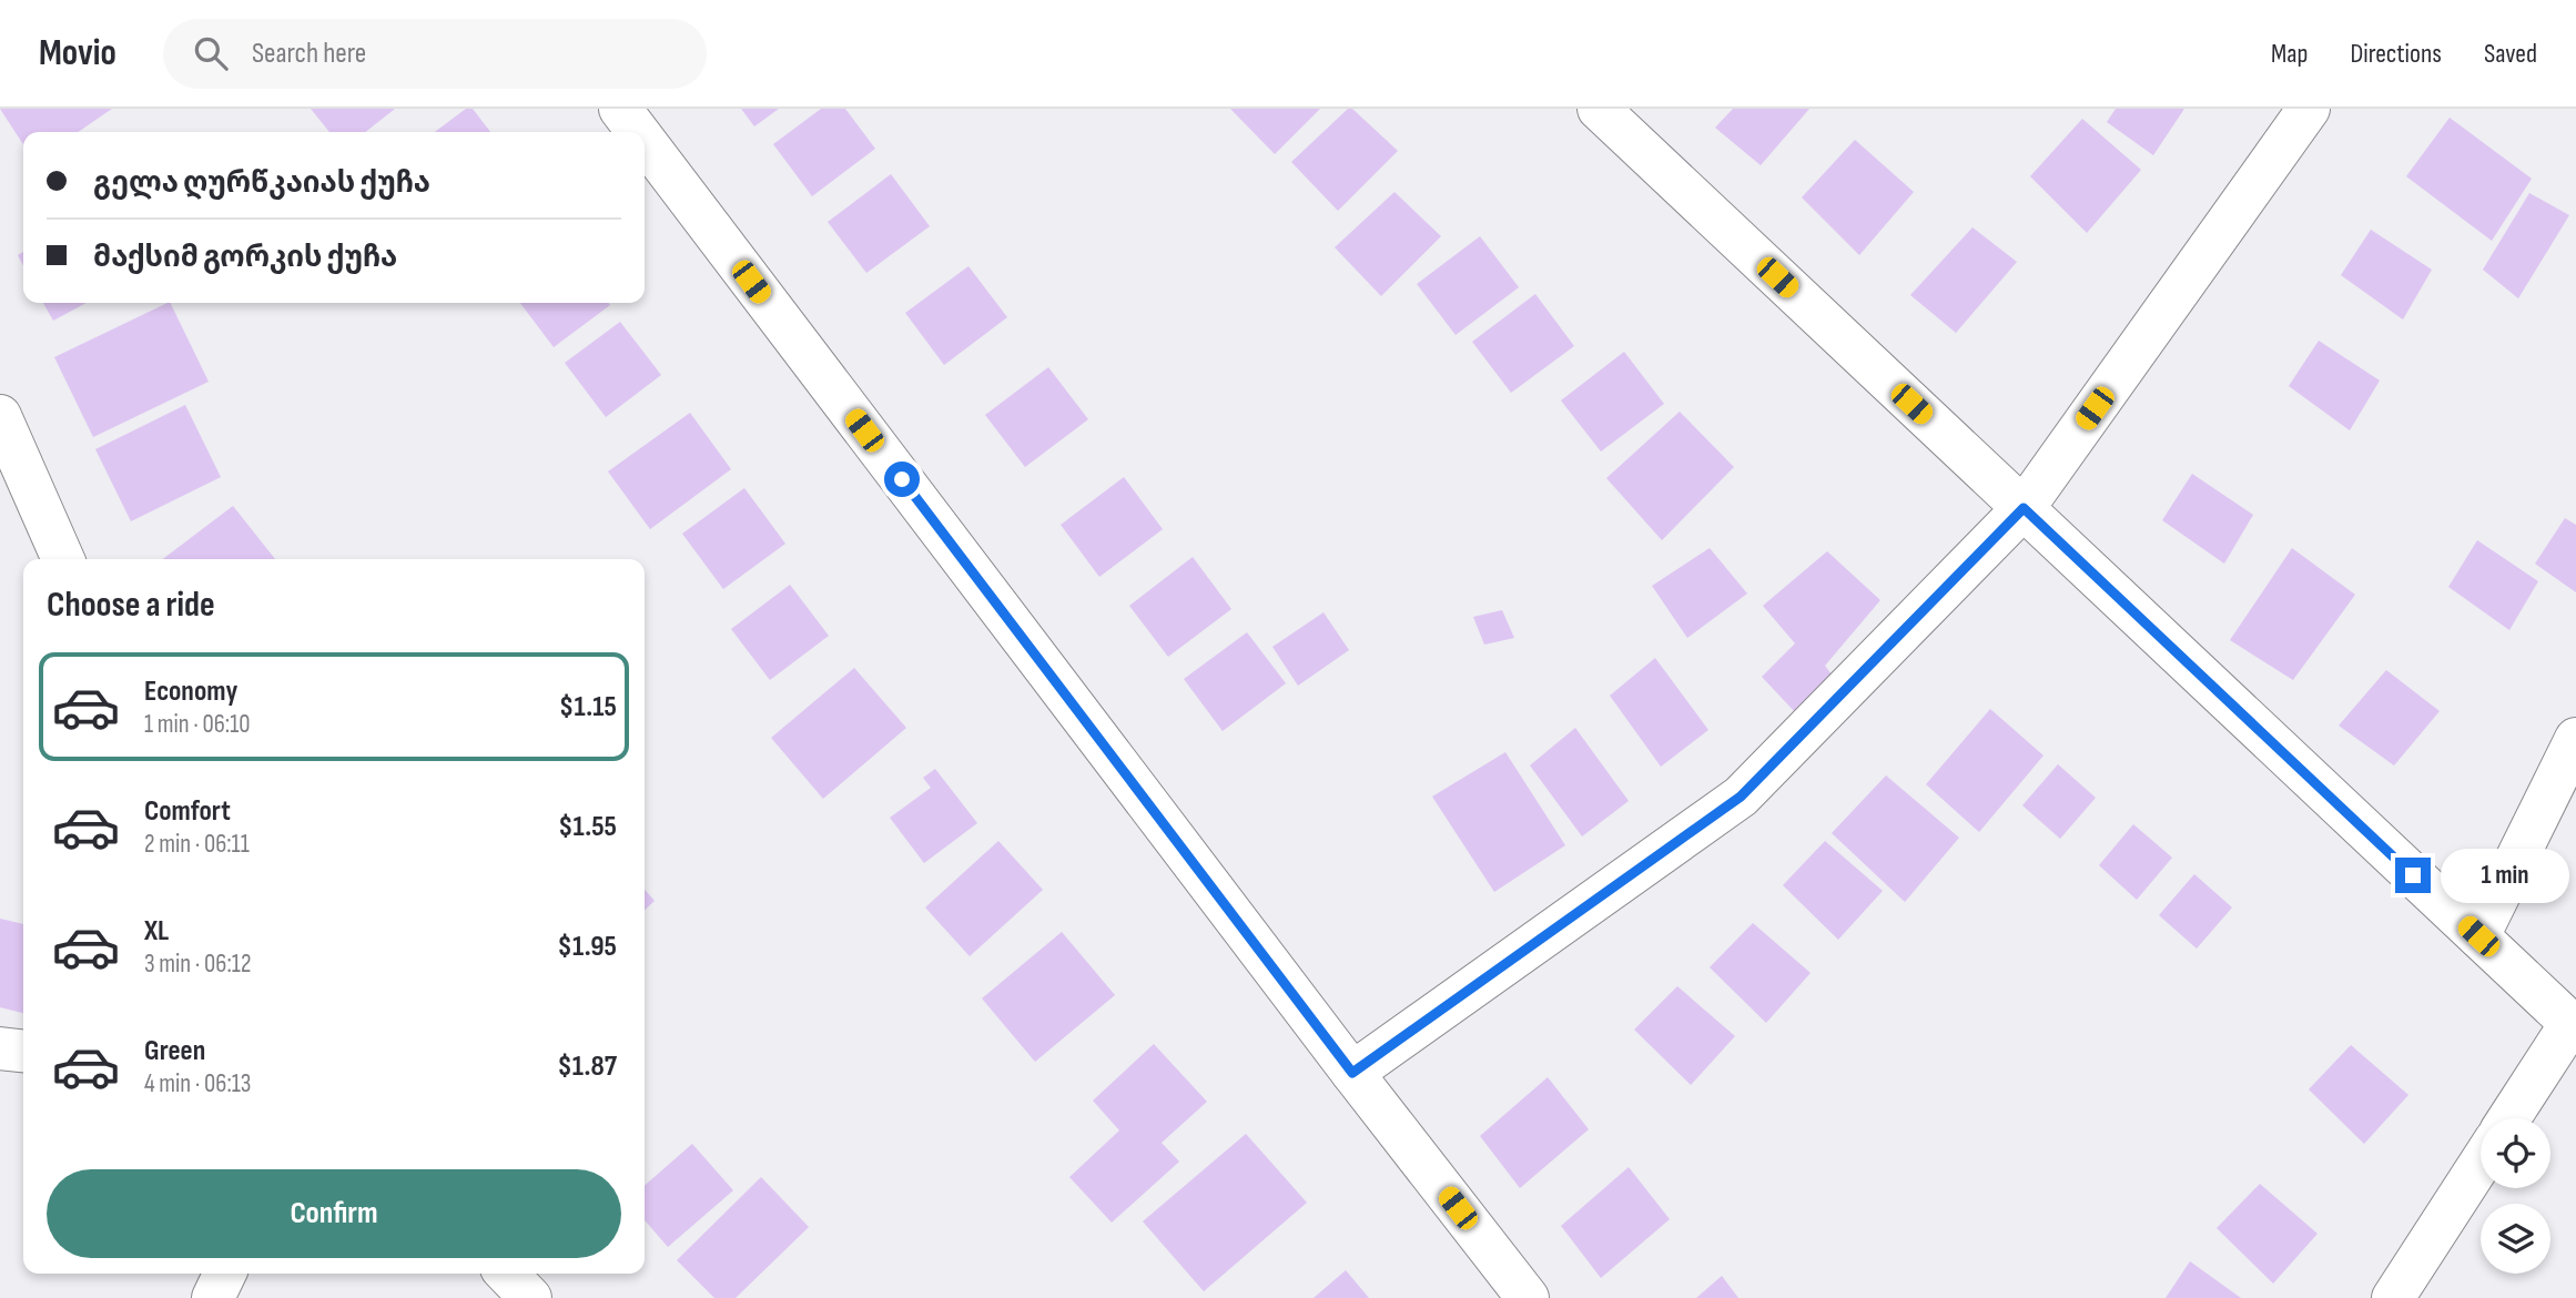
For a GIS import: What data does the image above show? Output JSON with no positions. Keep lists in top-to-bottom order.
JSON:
{
  "page": {
    "header": "Movio",
    "search": "Search here",
    "nav": ["Map", "Directions", "Saved"],
    "banner": ["გელა ღურწკაიას ქუჩა", "მაქსიმ გორკის ქუჩა"],
    "heading": "Choose a ride",
    "list": [
      {
        "name": "Economy",
        "note": "1 min · 06:10",
        "value": "$1.15"
      },
      {
        "name": "Comfort",
        "note": "2 min · 06:11",
        "value": "$1.55"
      },
      {
        "name": "XL",
        "note": "3 min · 06:12",
        "value": "$1.95"
      },
      {
        "name": "Green",
        "note": "4 min · 06:13",
        "value": "$1.87"
      }
    ],
    "bubble": "1 min",
    "buttons": "Confirm"
  }
}
